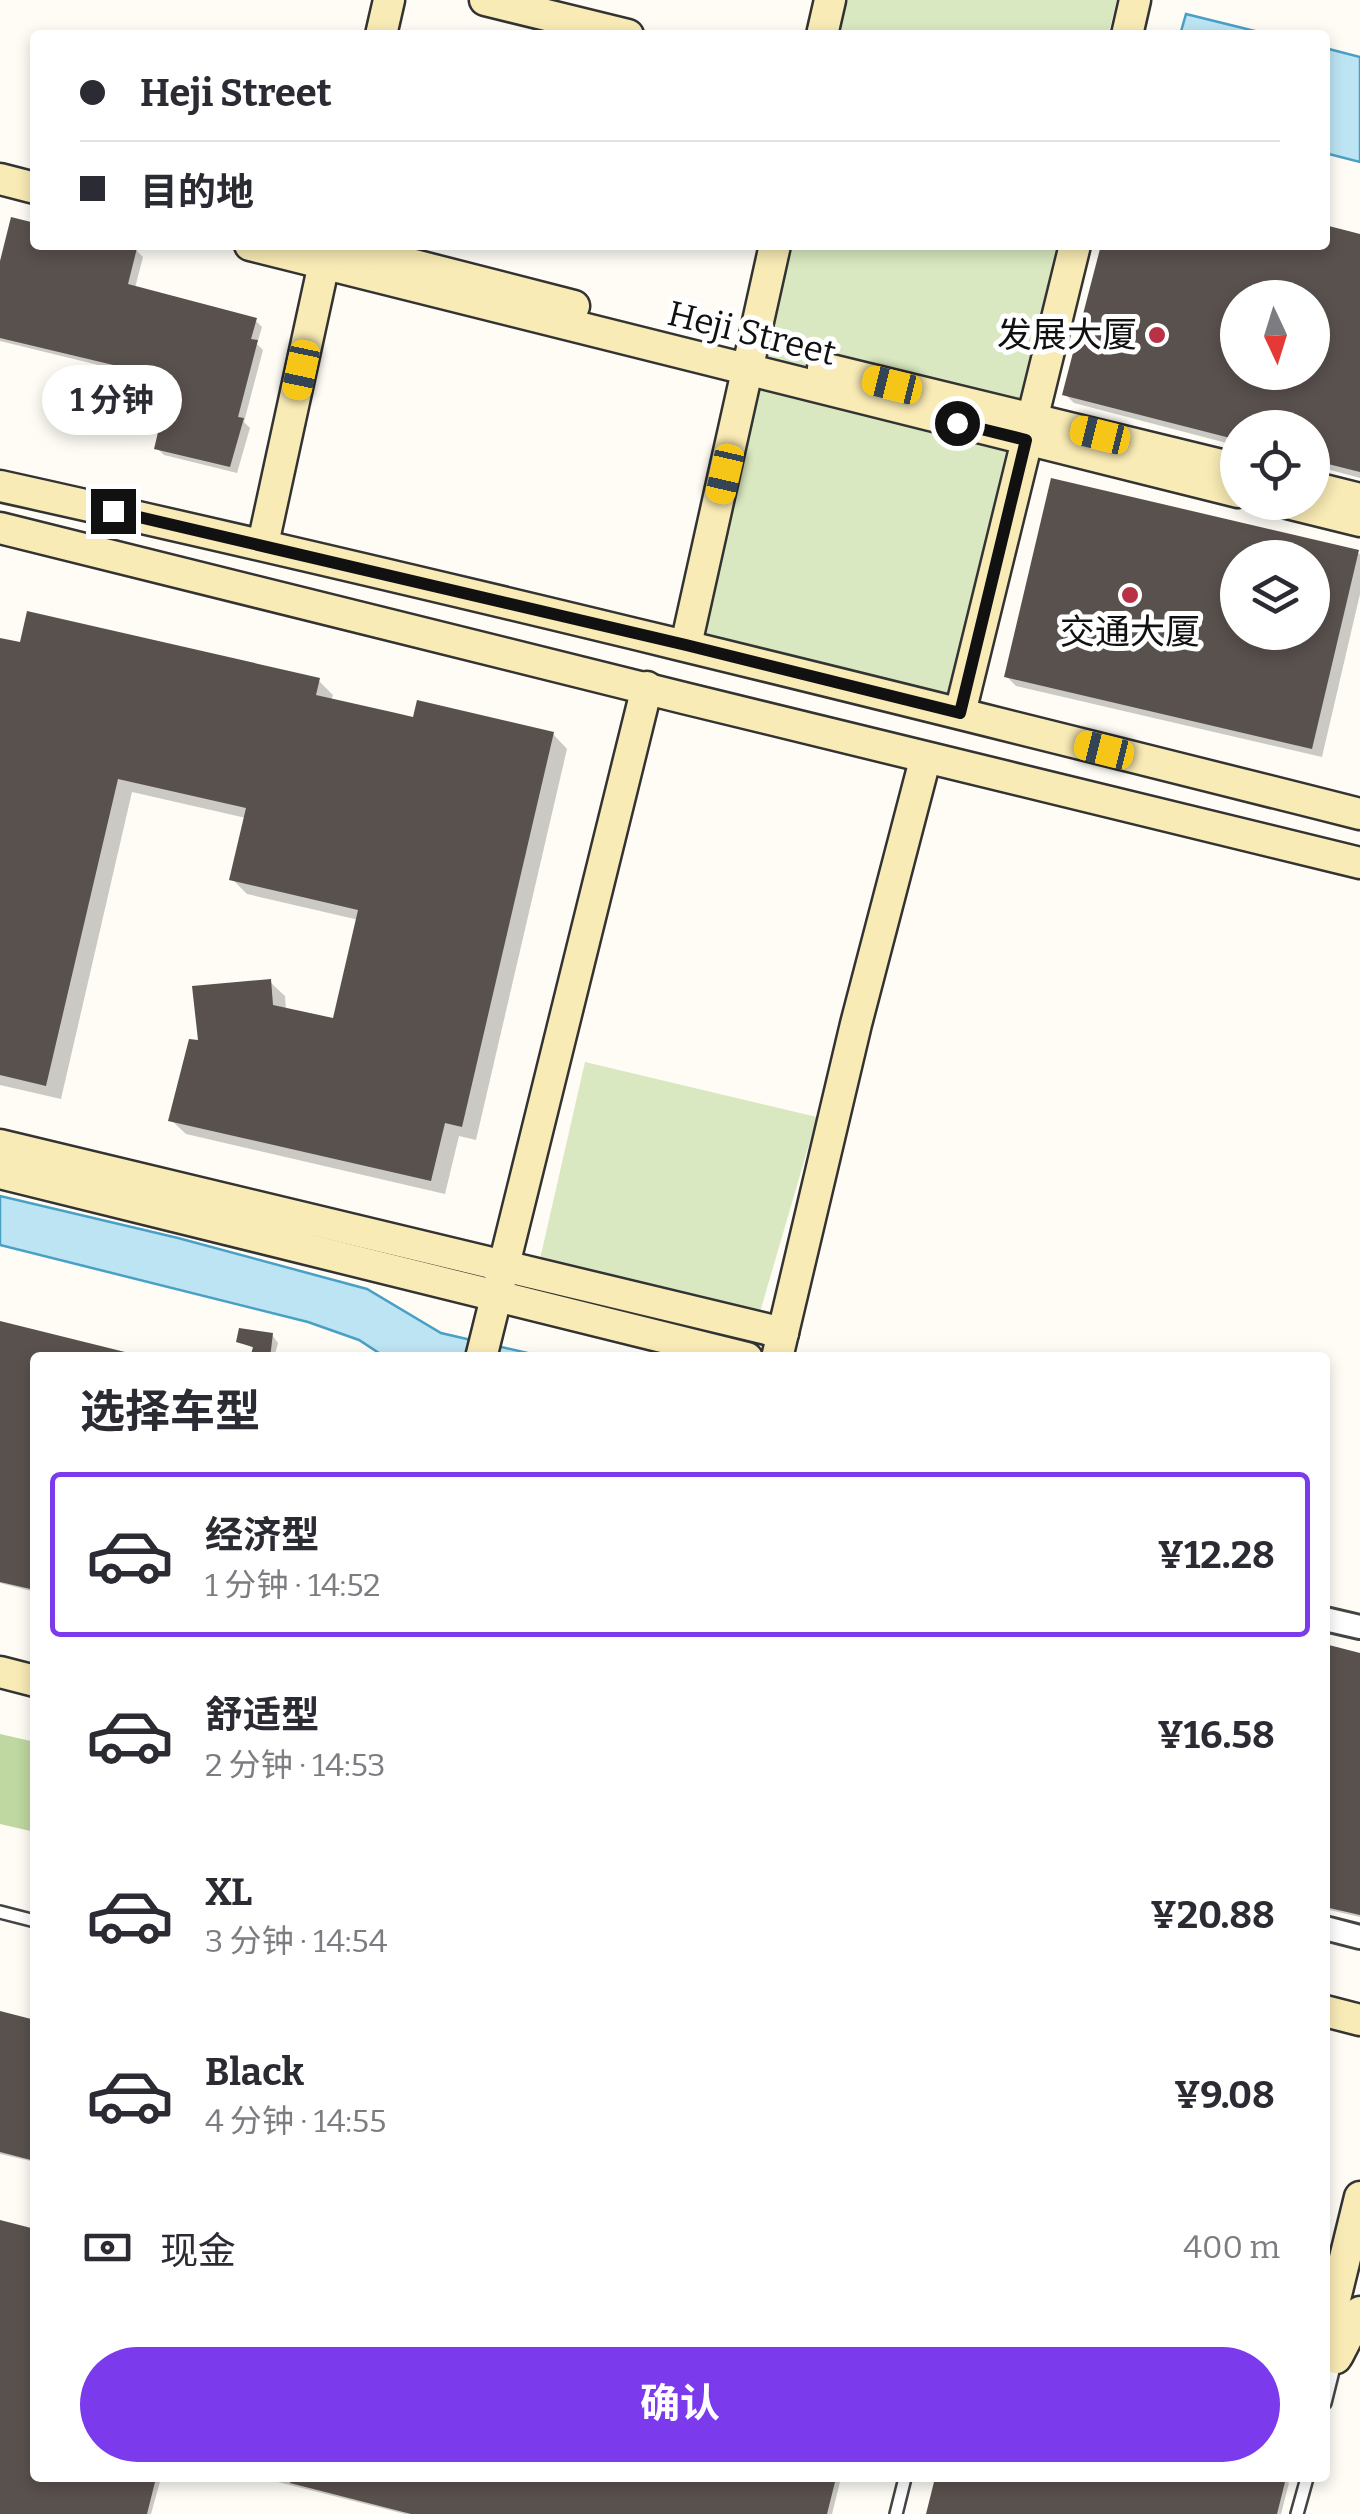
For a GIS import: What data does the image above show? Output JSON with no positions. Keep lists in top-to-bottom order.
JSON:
{
  "streets": {
    "street": ["Heji Street"]
  },
  "places": ["发展大厦", "交通大厦"],
  "north": "bottom",
  "page": {
    "banner": ["Heji Street", "目的地"],
    "bubble": "1 分钟",
    "heading": "选择车型",
    "list": [
      {
        "name": "经济型",
        "note": "1 分钟 · 14:52",
        "value": "¥12.28"
      },
      {
        "name": "舒适型",
        "note": "2 分钟 · 14:53",
        "value": "¥16.58"
      },
      {
        "name": "XL",
        "note": "3 分钟 · 14:54",
        "value": "¥20.88"
      },
      {
        "name": "Black",
        "note": "4 分钟 · 14:55",
        "value": "¥9.08"
      }
    ],
    "pay": ["现金", "400 m"],
    "buttons": "确认"
  }
}
